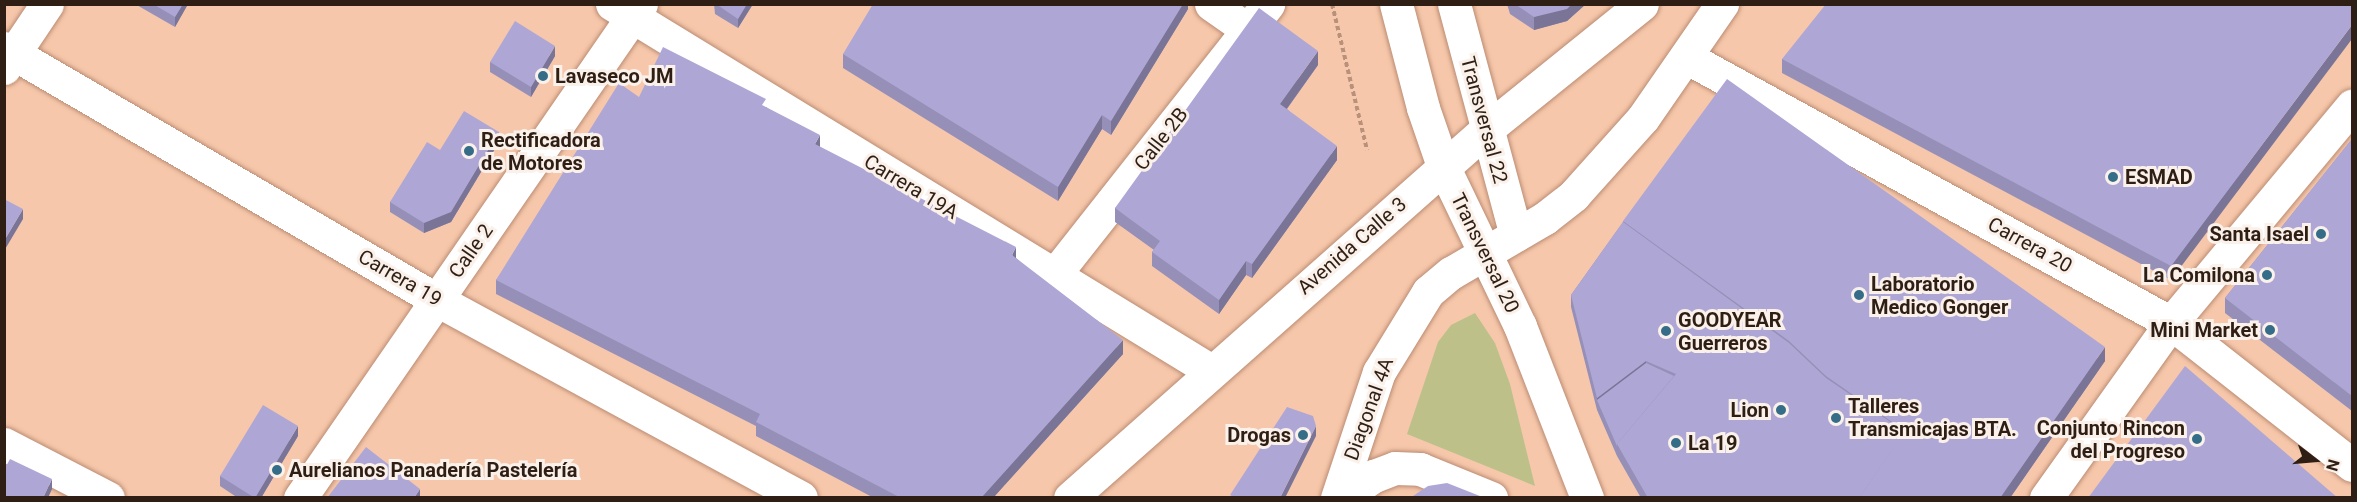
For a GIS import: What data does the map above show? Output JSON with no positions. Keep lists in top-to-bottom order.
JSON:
{
  "streets": {
    "street": [
      "Transversal 22",
      "Calle 2B",
      "Carrera 19A",
      "Carrera 20",
      "Avenida Calle 3",
      "Calle 2",
      "Transversal 20",
      "Carrera 19",
      "Diagonal 4A"
    ]
  },
  "crossings": [
    ["Transversal 22", "Avenida Calle 3"],
    ["Calle 2B", "Carrera 19A"],
    ["Carrera 19A", "Avenida Calle 3"],
    ["Carrera 19A", "Calle 2"],
    ["Avenida Calle 3", "Transversal 20"],
    ["Calle 2", "Carrera 19"],
    ["Transversal 20", "Diagonal 4A"]
  ],
  "places": [
    "Lavaseco JM",
    "Rectificadora de Motores",
    "ESMAD",
    "Santa Isael",
    "La Comilona",
    "Laboratorio Medico Gonger",
    "Mini Market",
    "GOODYEAR Guerreros",
    "Lion",
    "Talleres Transmicajas BTA.",
    "Drogas",
    "Conjunto Rincon del Progreso",
    "La 19",
    "Aurelianos Panadería Pastelería"
  ],
  "north": "right"
}
